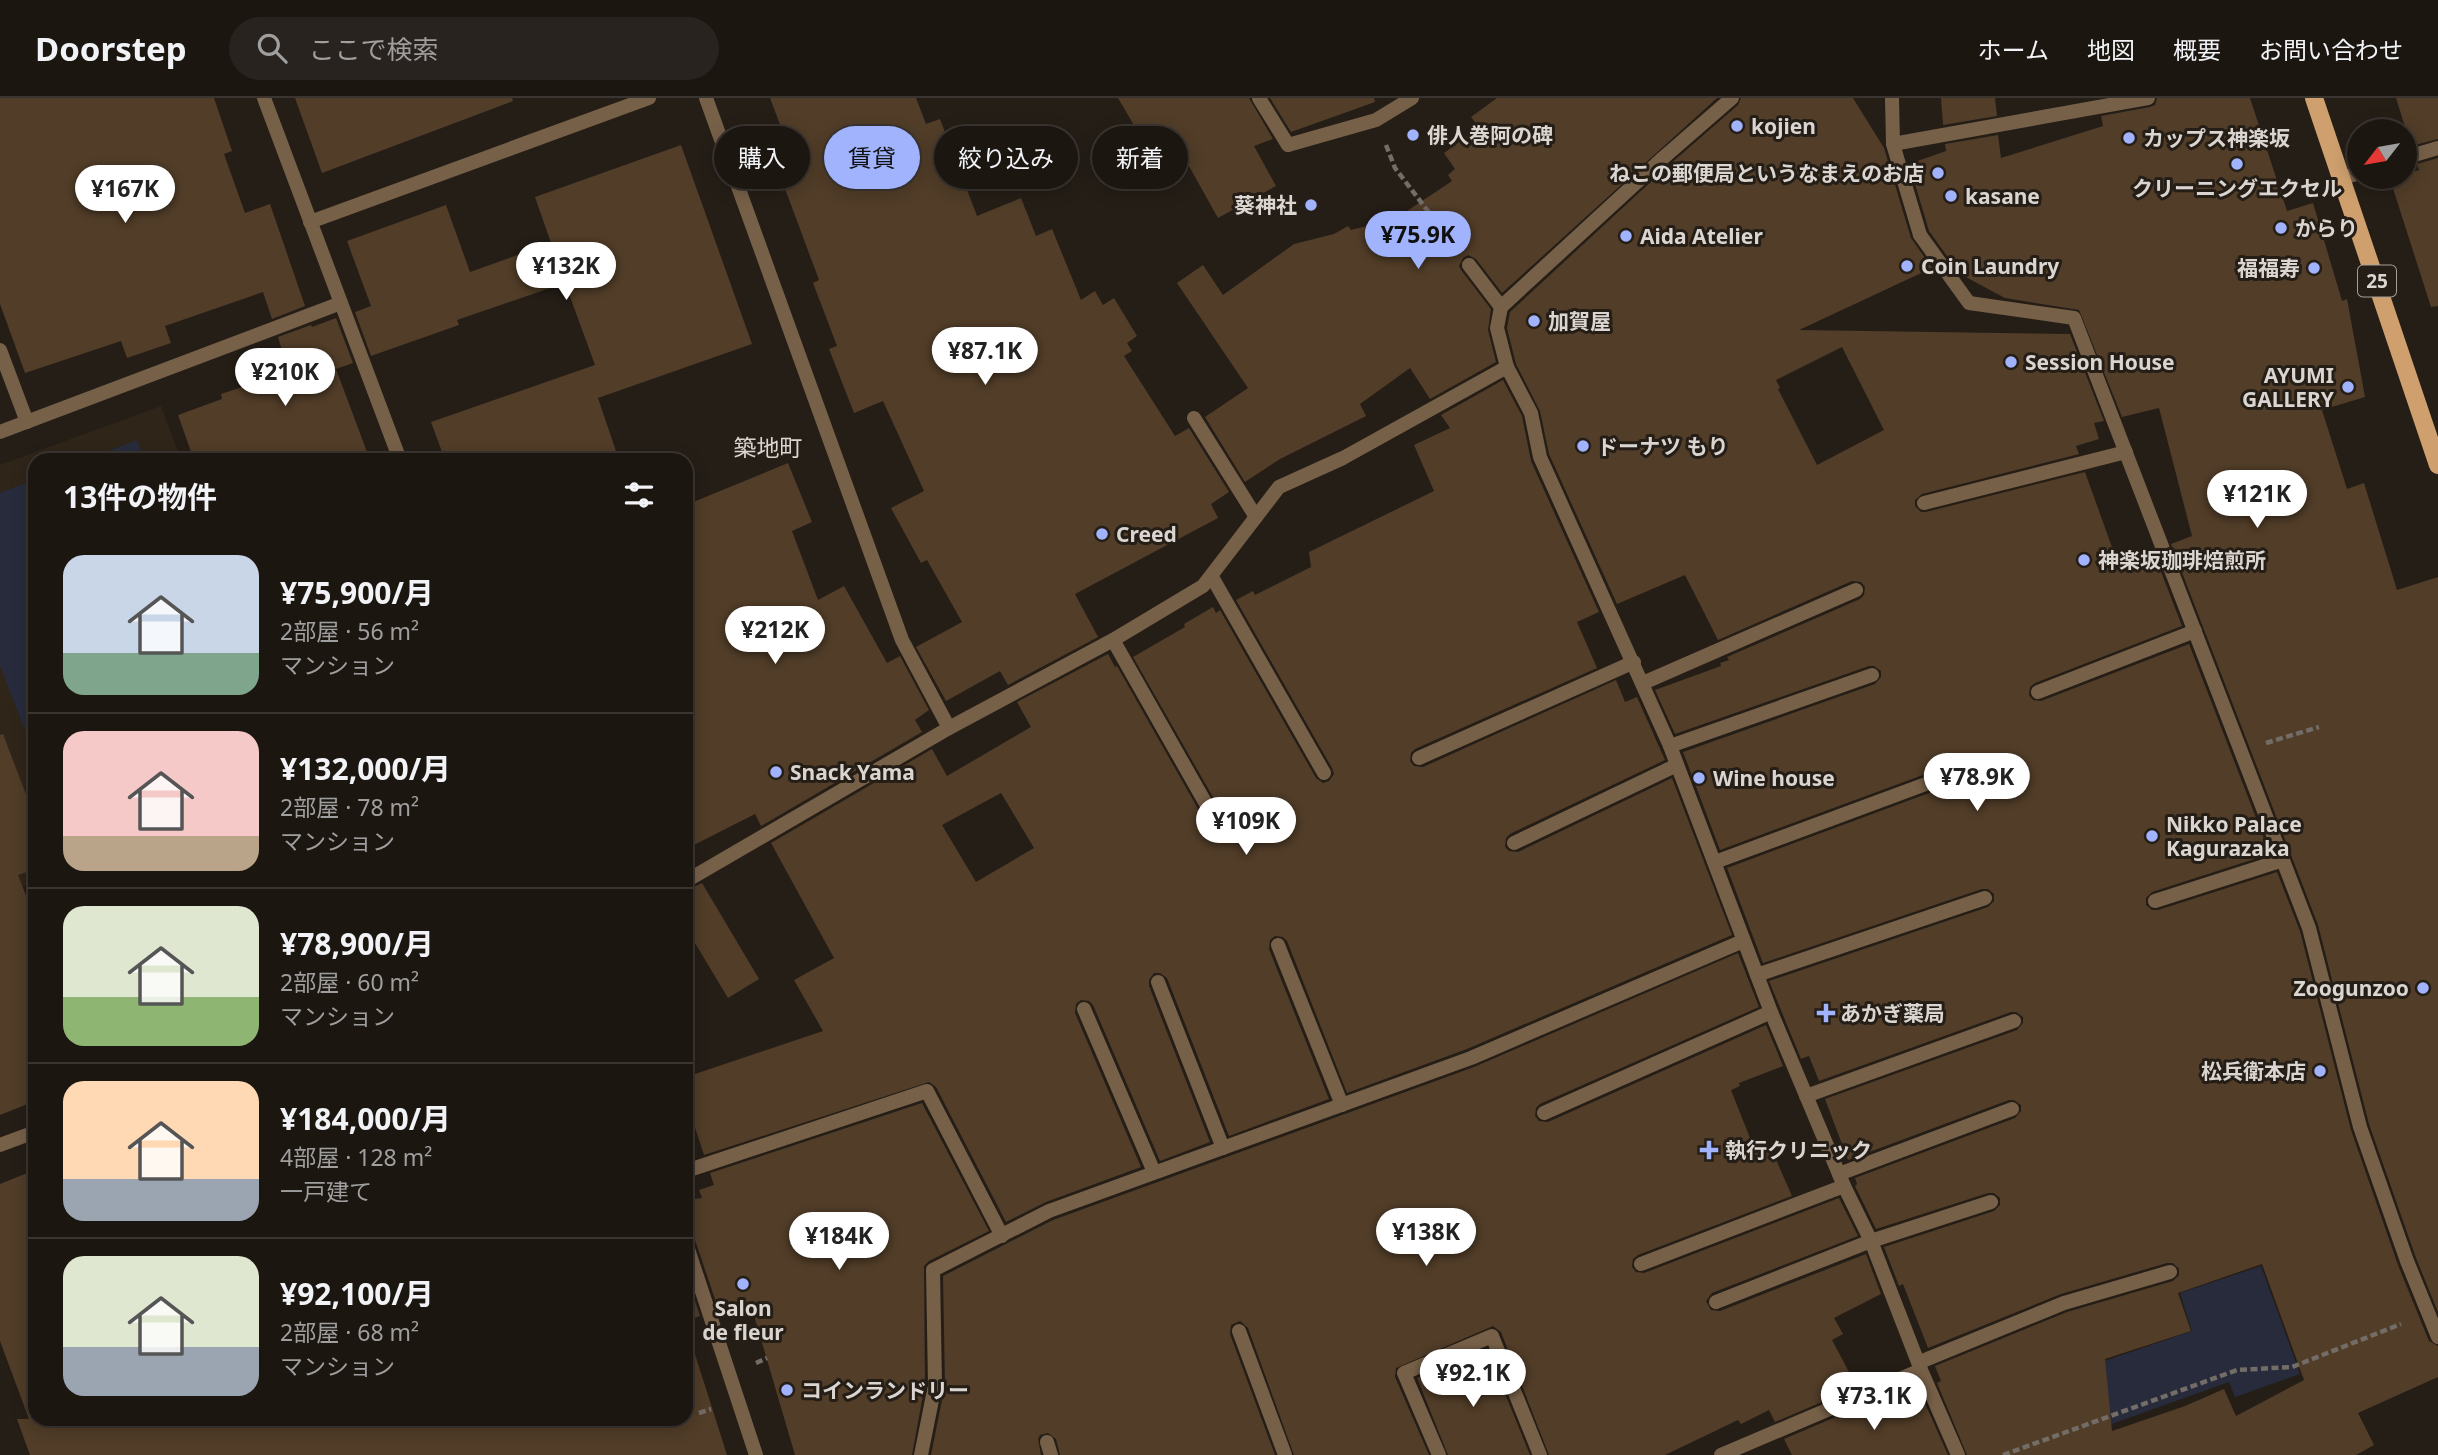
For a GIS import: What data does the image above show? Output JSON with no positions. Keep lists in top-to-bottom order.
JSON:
{
  "streets": {
    "main road": ["25"]
  },
  "districts": ["築地町"],
  "places": {
    "other": [
      "kojien",
      "俳人巻阿の碑",
      "カップス神楽坂",
      "クリーニングエクセル",
      "ねこの郵便局というなまえのお店",
      "kasane",
      "葵神社",
      "からり",
      "Aida Atelier",
      "Coin Laundry",
      "福福寿",
      "加賀屋",
      "Session House",
      "AYUMI GALLERY",
      "ドーナツ もり",
      "Creed",
      "神楽坂珈琲焙煎所",
      "Snack Yama",
      "Wine house",
      "Nikko Palace Kagurazaka",
      "Zoogunzoo",
      "松兵衛本店",
      "Salon de fleur",
      "コインランドリー"
    ],
    "health": ["あかぎ薬局", "執行クリニック"]
  },
  "north": "bottom left",
  "page": {
    "header": "Doorstep",
    "search": "ここで検索",
    "nav": [
      "ホーム",
      "地図",
      "概要",
      "お問い合わせ"
    ],
    "chip": [
      "購入",
      "賃貸",
      "絞り込み",
      "新着"
    ],
    "price": [
      "¥167K",
      "¥75.9K",
      "¥132K",
      "¥87.1K",
      "¥210K",
      "¥121K",
      "¥212K",
      "¥78.9K",
      "¥109K",
      "¥138K",
      "¥184K",
      "¥92.1K",
      "¥73.1K"
    ],
    "heading": "13件の物件",
    "list": [
      {
        "name": "¥75,900/月",
        "note": "2部屋 · 56 m² · マンション"
      },
      {
        "name": "¥132,000/月",
        "note": "2部屋 · 78 m² · マンション"
      },
      {
        "name": "¥78,900/月",
        "note": "2部屋 · 60 m² · マンション"
      },
      {
        "name": "¥184,000/月",
        "note": "4部屋 · 128 m² · 一戸建て"
      },
      {
        "name": "¥92,100/月",
        "note": "2部屋 · 68 m² · マンション"
      }
    ]
  }
}
